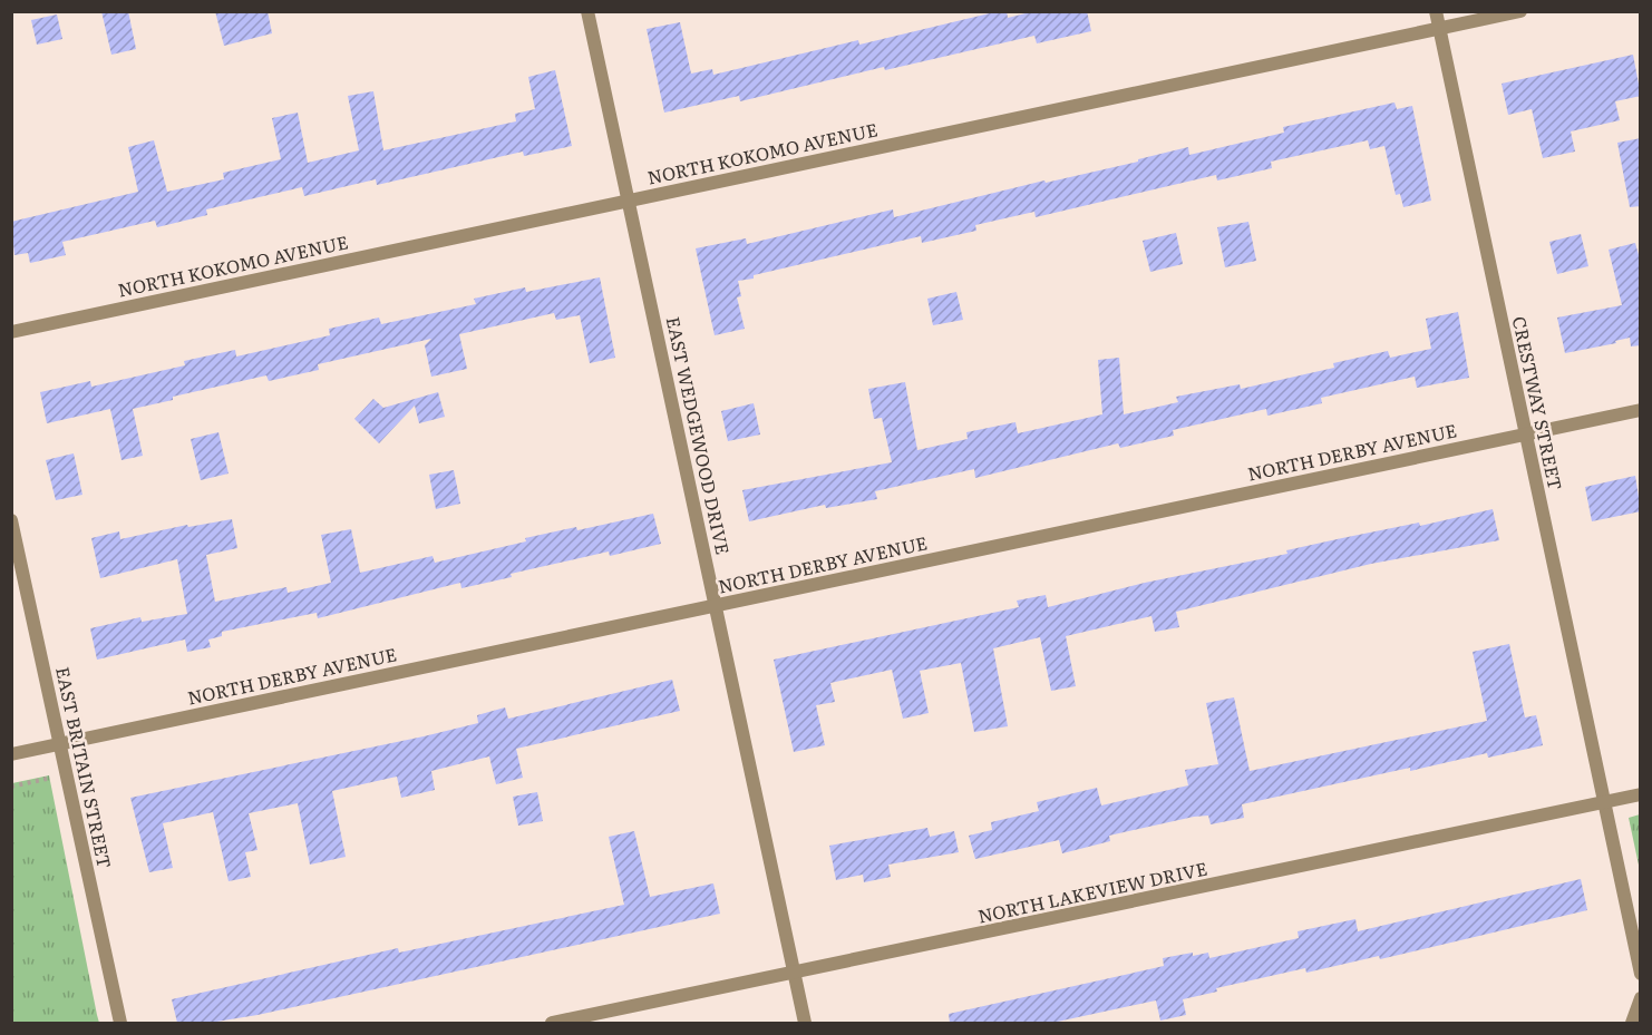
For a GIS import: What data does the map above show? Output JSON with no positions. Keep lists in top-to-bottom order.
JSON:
{
  "streets": {
    "street": [
      "NORTH KOKOMO AVENUE",
      "CRESTWAY STREET",
      "EAST WEDGEWOOD DRIVE",
      "NORTH DERBY AVENUE",
      "EAST BRITAIN STREET",
      "NORTH LAKEVIEW DRIVE"
    ]
  },
  "crossings": [
    ["NORTH KOKOMO AVENUE", "CRESTWAY STREET"],
    ["NORTH KOKOMO AVENUE", "EAST WEDGEWOOD DRIVE"],
    ["CRESTWAY STREET", "NORTH DERBY AVENUE"],
    ["CRESTWAY STREET", "NORTH LAKEVIEW DRIVE"],
    ["EAST WEDGEWOOD DRIVE", "NORTH DERBY AVENUE"],
    ["EAST WEDGEWOOD DRIVE", "NORTH LAKEVIEW DRIVE"],
    ["NORTH DERBY AVENUE", "EAST BRITAIN STREET"]
  ]
}
